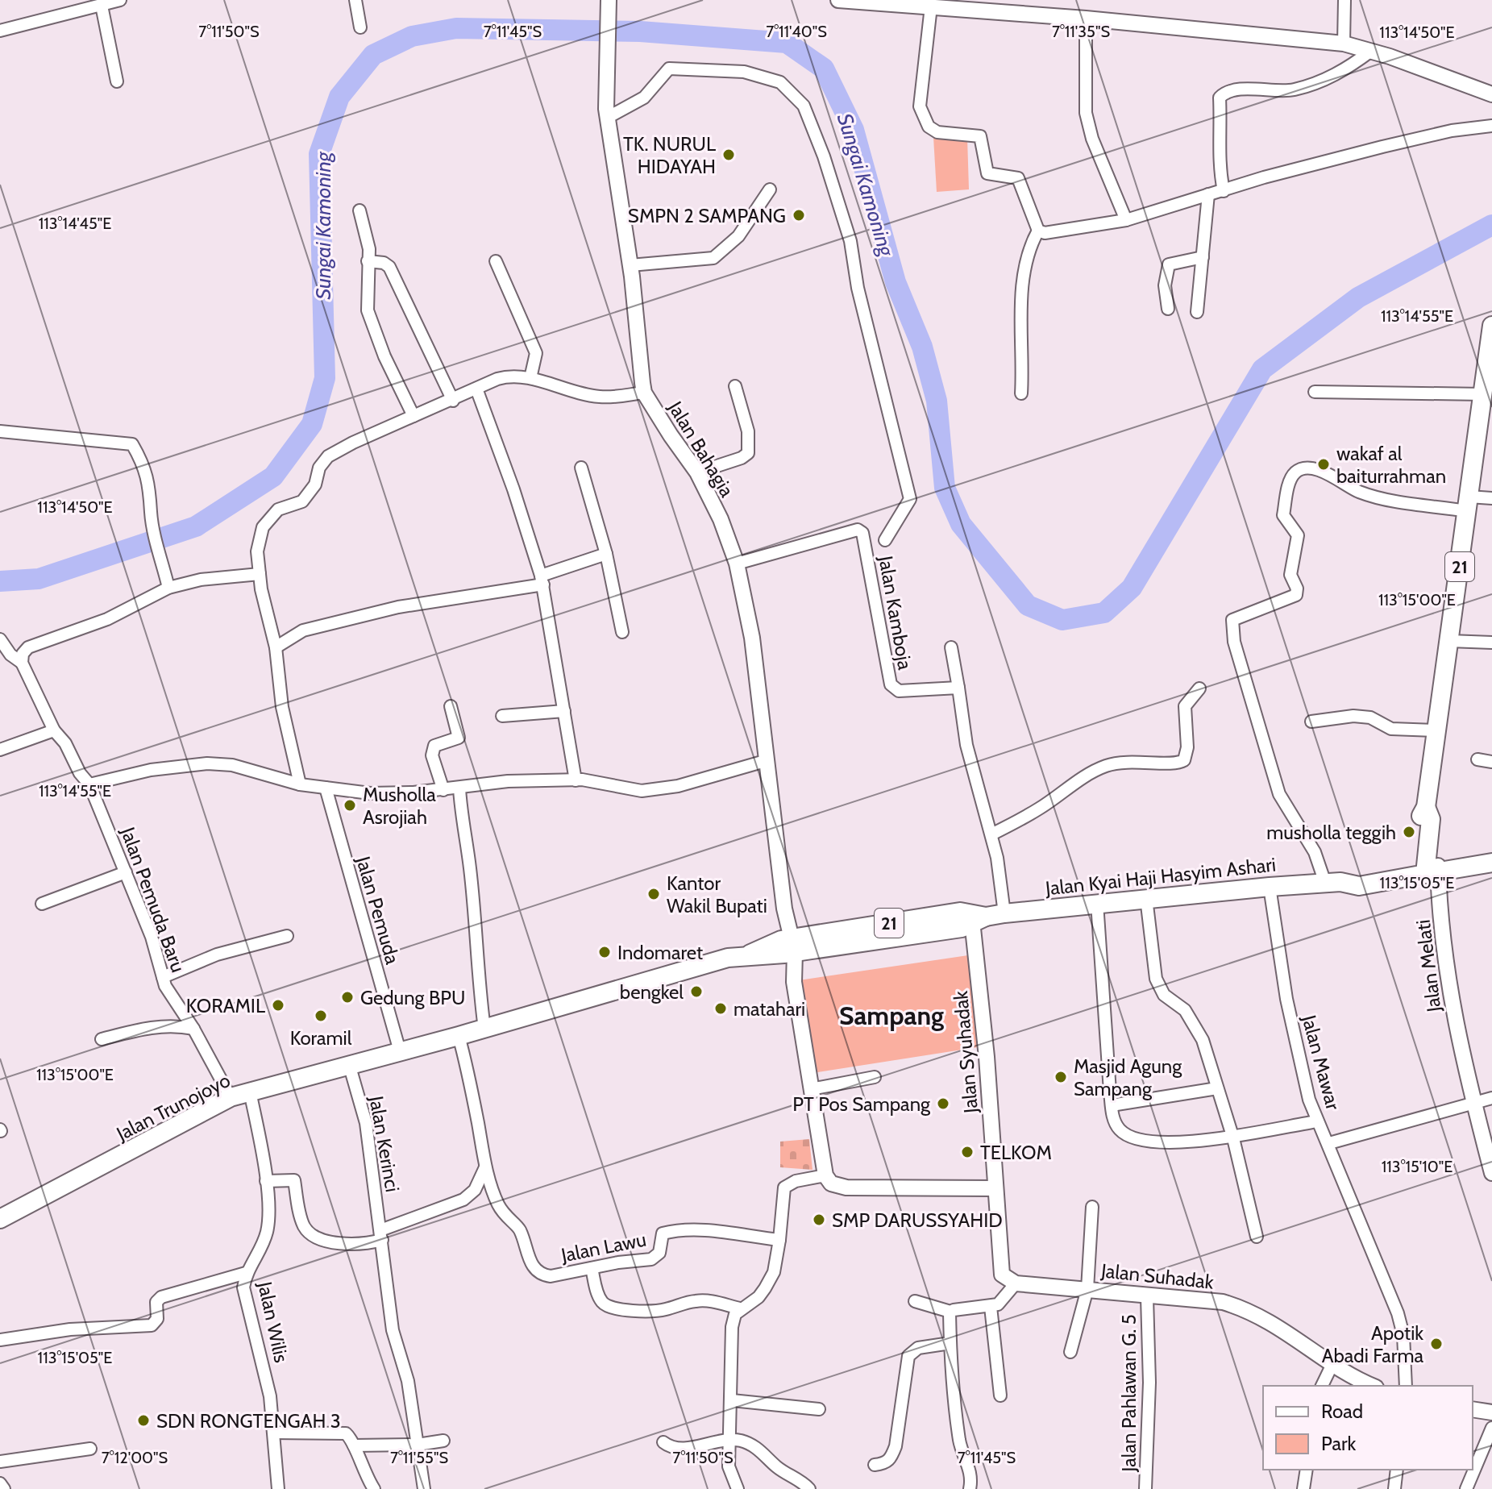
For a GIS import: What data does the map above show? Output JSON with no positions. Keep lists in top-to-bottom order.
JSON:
{
  "streets": {
    "main road": ["21", "Jalan Kyai Haji Hasyim Ashari", "Jalan Trunojoyo"],
    "street": [
      "Jalan Bahagia",
      "Jalan Kamboja",
      "Jalan Pemuda Baru",
      "Jalan Pemuda",
      "Jalan Melati",
      "Jalan Syuhadak",
      "Jalan Mawar",
      "Jalan Kerinci",
      "Jalan Lawu",
      "Jalan Suhadak",
      "Jalan Wilis",
      "Jalan Pahlawan G. 5"
    ]
  },
  "crossings": [
    ["Jalan Bahagia", "Jalan Kamboja"],
    ["Jalan Bahagia", "Jalan Kyai Haji Hasyim Ashari"],
    ["Jalan Bahagia", "Jalan Trunojoyo"],
    ["21", "Jalan Kyai Haji Hasyim Ashari"],
    ["21", "Jalan Melati"],
    ["Jalan Kyai Haji Hasyim Ashari", "Jalan Melati"],
    ["Jalan Kyai Haji Hasyim Ashari", "Jalan Syuhadak"],
    ["Jalan Kyai Haji Hasyim Ashari", "Jalan Mawar"],
    ["Jalan Kyai Haji Hasyim Ashari", "Jalan Trunojoyo"],
    ["Jalan Pemuda Baru", "Jalan Trunojoyo"],
    ["Jalan Pemuda", "Jalan Trunojoyo"],
    ["Jalan Trunojoyo", "Jalan Kerinci"],
    ["Jalan Trunojoyo", "Jalan Lawu"],
    ["Jalan Trunojoyo", "Jalan Wilis"],
    ["Jalan Suhadak", "Jalan Pahlawan G. 5"]
  ],
  "districts": ["Sampang"],
  "water": ["Sungai Kamoning"],
  "places": [
    "TK. NURUL HIDAYAH",
    "SMPN 2 SAMPANG",
    "wakaf al baiturrahman",
    "Musholla Asrojiah",
    "musholla teggih",
    "Kantor Wakil Bupati",
    "Indomaret",
    "bengkel",
    "Gedung BPU",
    "KORAMIL",
    "matahari",
    "Koramil",
    "Masjid Agung Sampang",
    "PT Pos Sampang",
    "TELKOM",
    "SMP DARUSSYAHID",
    "Apotik Abadi Farma",
    "SDN RONGTENGAH 3"
  ],
  "legend": ["Road", "Park"],
  "coordinates": [
    "7°11'50\"S",
    "7°11'45\"S",
    "7°11'40\"S",
    "7°11'35\"S",
    "113°14'50\"E",
    "113°14'45\"E",
    "113°14'55\"E",
    "113°15'00\"E",
    "113°15'05\"E",
    "113°15'10\"E",
    "7°12'00\"S",
    "7°11'55\"S"
  ]
}
